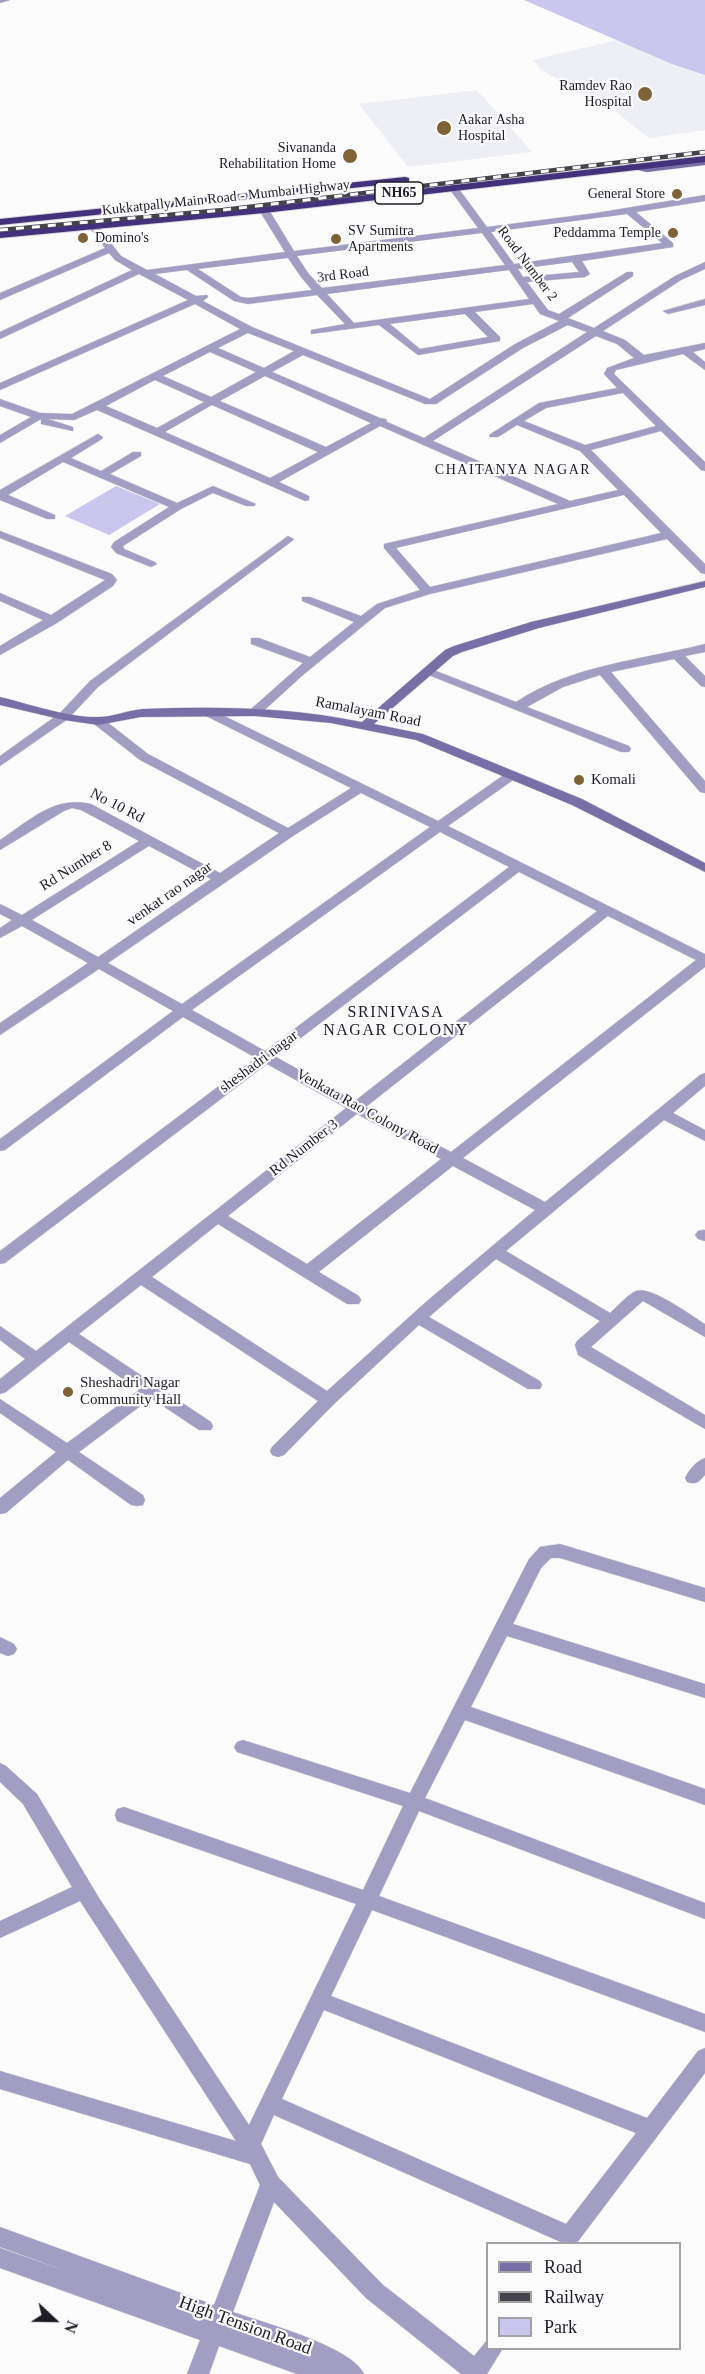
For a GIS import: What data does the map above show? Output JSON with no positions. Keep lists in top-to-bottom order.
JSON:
{
  "streets": {
    "highway": ["NH65", "Kukkatpally Main Road - Mumbai Highway"],
    "street": [
      "Road Number 2",
      "3rd Road",
      "Ramalayam Road",
      "No 10 Rd",
      "Rd Number 8",
      "venkat rao nagar",
      "sheshadri nagar",
      "Venkata Rao Colony Road",
      "Rd Number 3",
      "High Tension Road"
    ]
  },
  "crossings": [
    ["Kukkatpally Main Road - Mumbai Highway", "Road Number 2"],
    ["Road Number 2", "3rd Road"],
    ["No 10 Rd", "Rd Number 8"],
    ["No 10 Rd", "venkat rao nagar"],
    ["Rd Number 8", "Venkata Rao Colony Road"],
    ["venkat rao nagar", "Venkata Rao Colony Road"],
    ["sheshadri nagar", "Venkata Rao Colony Road"],
    ["Venkata Rao Colony Road", "Rd Number 3"]
  ],
  "districts": ["CHAITANYA NAGAR", "SRINIVASA NAGAR COLONY"],
  "places": [
    "Ramdev Rao Hospital",
    "Aakar Asha Hospital",
    "Sivananda Rehabilitation Home",
    "General Store",
    "Peddamma Temple",
    "Domino's",
    "SV Sumitra Apartments",
    "Komali",
    "Sheshadri Nagar Community Hall"
  ],
  "legend": ["Road", "Railway", "Park"],
  "north": "right"
}
